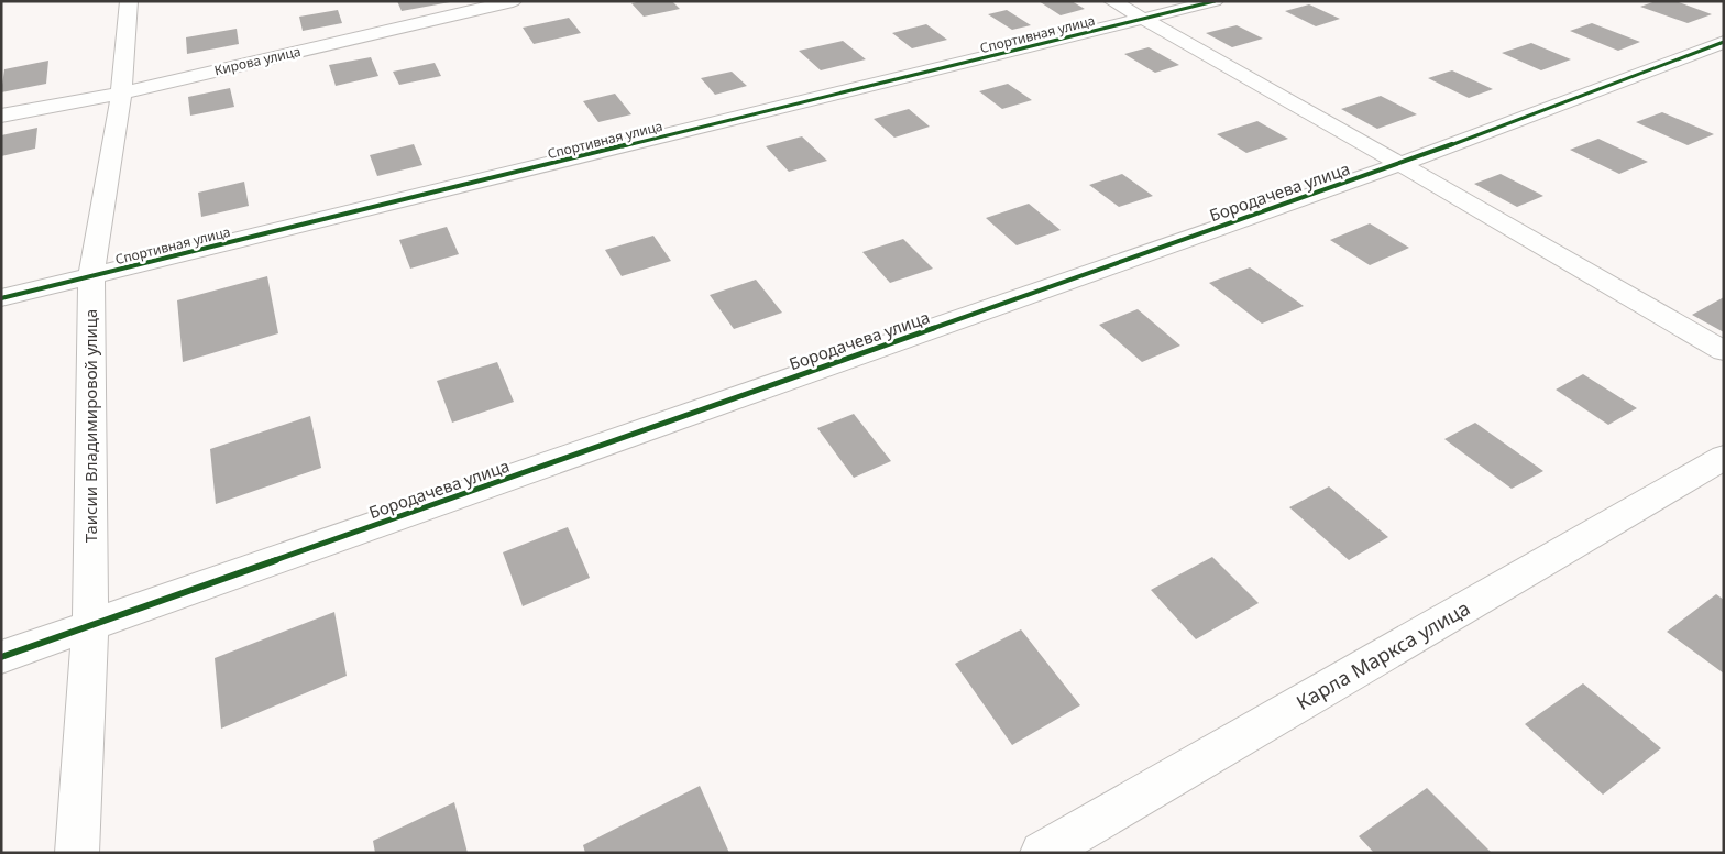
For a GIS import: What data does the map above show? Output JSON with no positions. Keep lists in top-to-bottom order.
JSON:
{
  "streets": {
    "street": [
      "Спортивная улица",
      "Кирова улица",
      "Бородачева улица",
      "Таисии Владимировой улица",
      "Карла Маркса улица"
    ]
  },
  "crossings": [
    ["Спортивная улица", "Таисии Владимировой улица"],
    ["Кирова улица", "Таисии Владимировой улица"],
    ["Бородачева улица", "Таисии Владимировой улица"]
  ]
}
